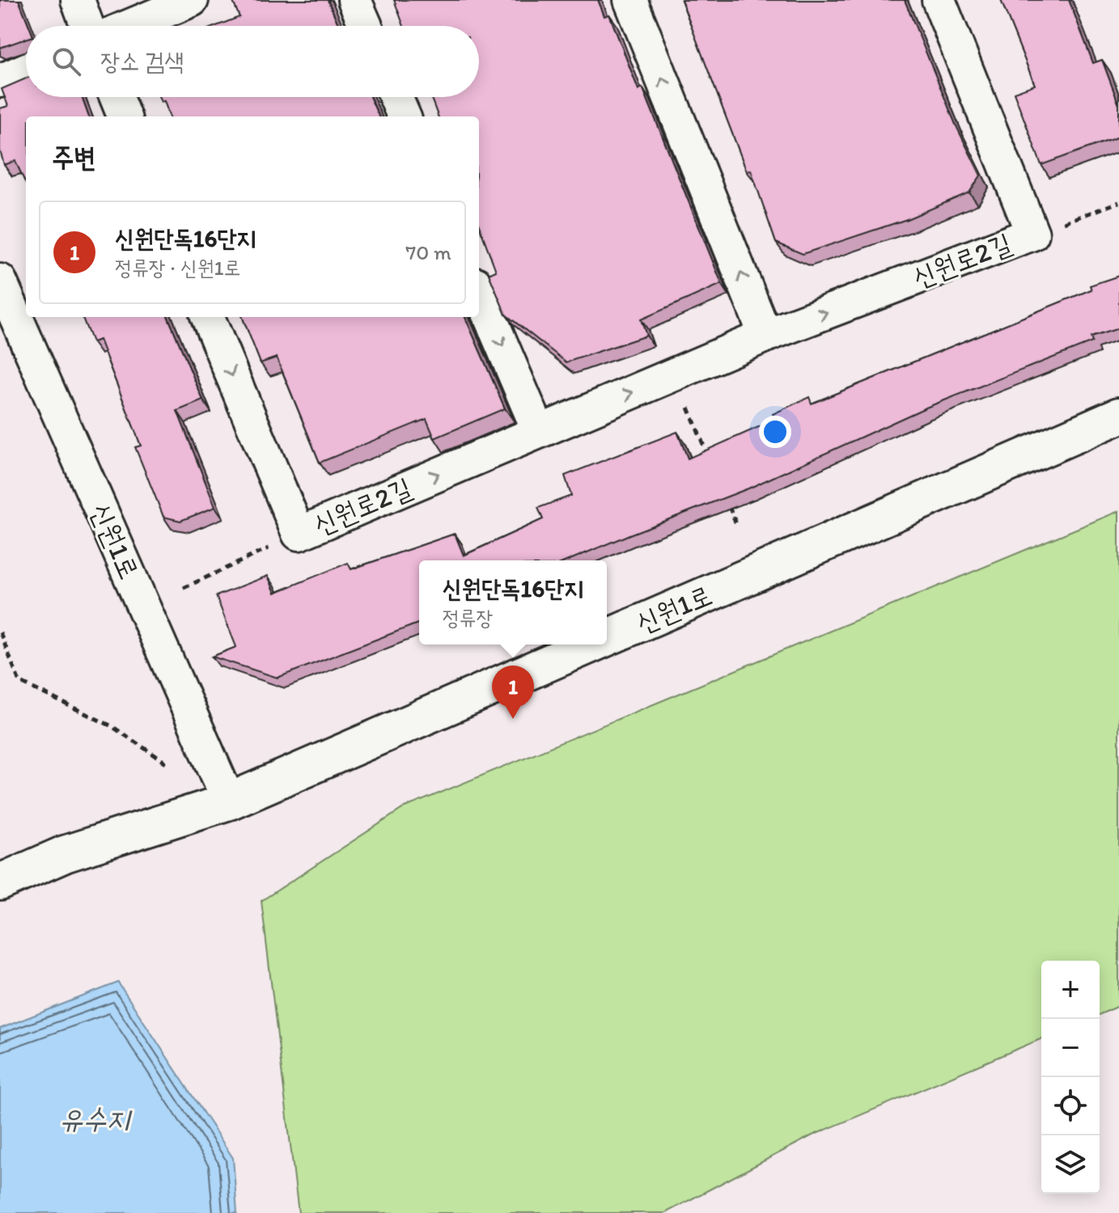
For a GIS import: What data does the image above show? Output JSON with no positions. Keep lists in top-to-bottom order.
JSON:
{
  "streets": {
    "street": ["신원로2길", "신원1로"]
  },
  "water": ["유수지"],
  "page": {
    "search": "장소 검색",
    "heading": "주변",
    "list": [
      {
        "mark": "1",
        "name": "신원단독16단지",
        "note": "정류장 · 신원1로",
        "value": "70 m"
      }
    ],
    "popup": ["신원단독16단지", "정류장"],
    "pins": "1",
    "map_buttons": ["+", "−"]
  }
}
